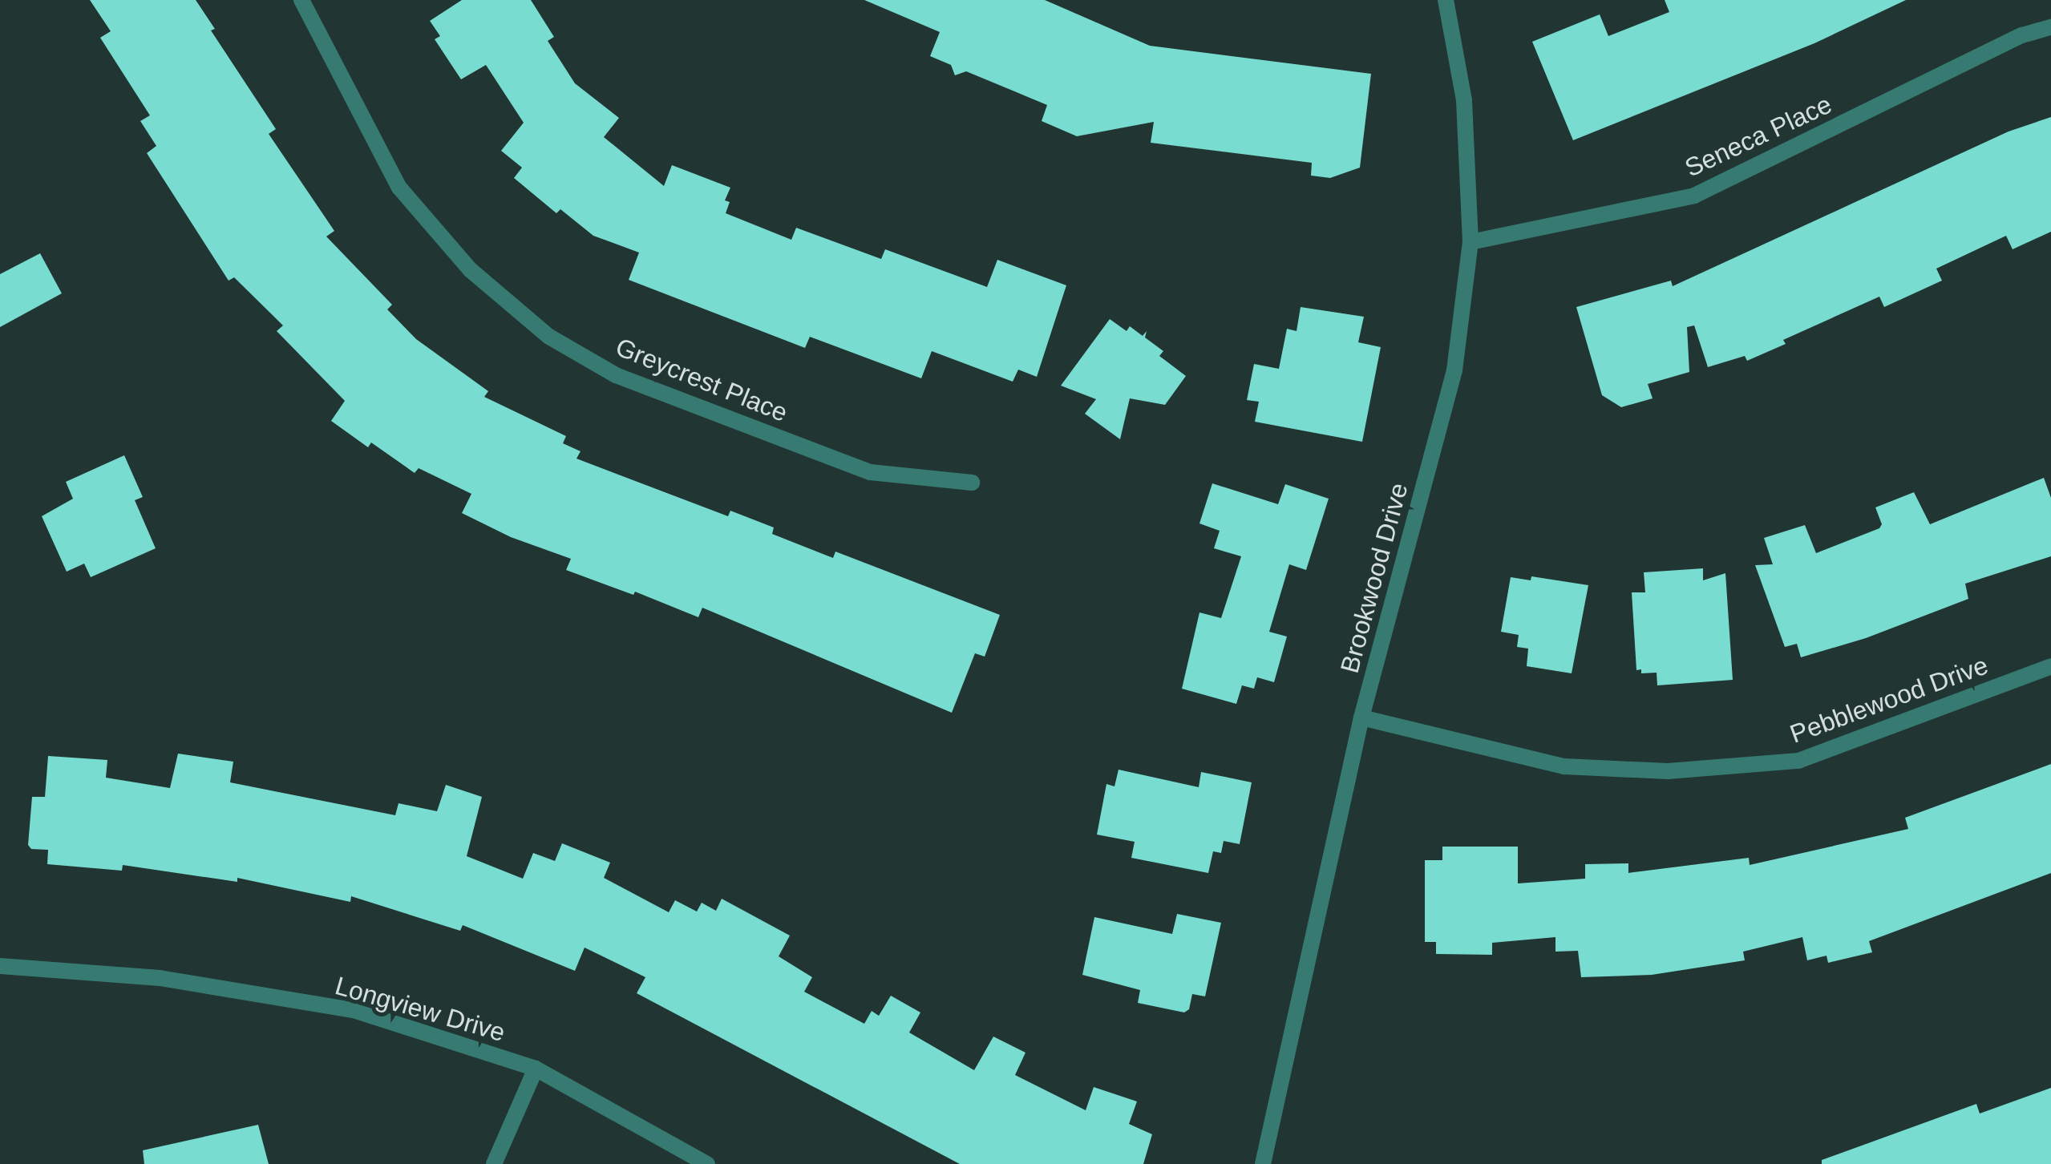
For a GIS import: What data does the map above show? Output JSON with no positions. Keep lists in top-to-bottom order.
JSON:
{
  "streets": {
    "street": [
      "Seneca Place",
      "Greycrest Place",
      "Brookwood Drive",
      "Pebblewood Drive",
      "Longview Drive"
    ]
  },
  "crossings": [
    ["Seneca Place", "Brookwood Drive"],
    ["Brookwood Drive", "Pebblewood Drive"]
  ]
}
